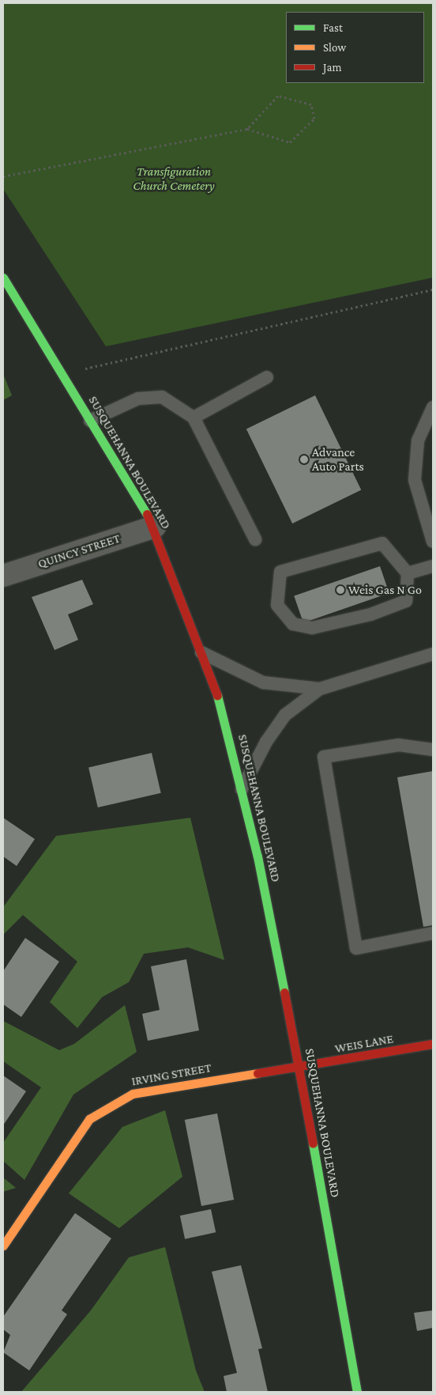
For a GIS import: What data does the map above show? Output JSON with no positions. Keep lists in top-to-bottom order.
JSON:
{
  "streets": {
    "main road": ["SUSQUEHANNA BOULEVARD", "WEIS LANE", "IRVING STREET"],
    "street": ["QUINCY STREET"]
  },
  "crossings": [
    ["SUSQUEHANNA BOULEVARD", "QUINCY STREET"],
    ["SUSQUEHANNA BOULEVARD", "WEIS LANE"],
    ["SUSQUEHANNA BOULEVARD", "IRVING STREET"],
    ["WEIS LANE", "IRVING STREET"]
  ],
  "parks": ["Transfiguration Church Cemetery"],
  "places": ["Advance Auto Parts", "Weis Gas N Go"],
  "legend": ["Fast", "Slow", "Jam"]
}
